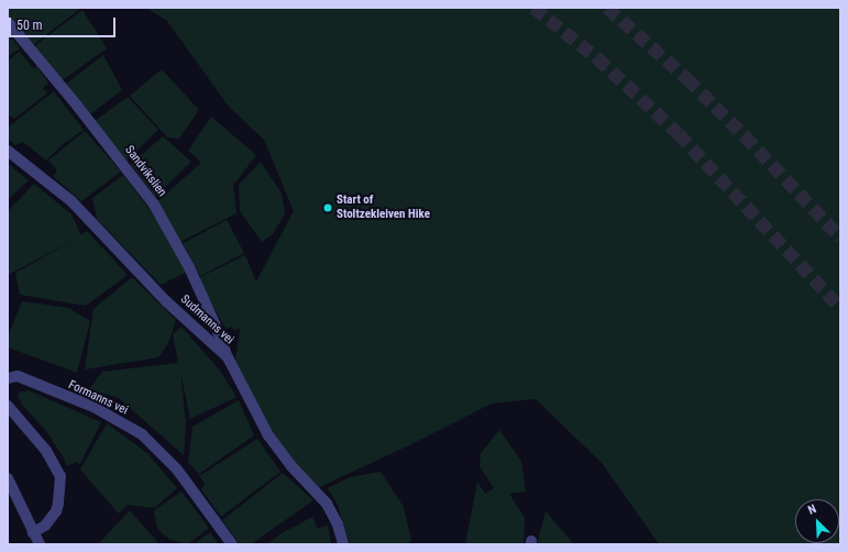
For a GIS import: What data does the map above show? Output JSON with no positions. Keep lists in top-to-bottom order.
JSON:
{
  "streets": {
    "street": ["Sandvikslien", "Sudmanns vei", "Formanns vei"]
  },
  "crossings": [
    ["Sandvikslien", "Sudmanns vei"]
  ],
  "places": ["Start of Stoltzekleiven Hike"],
  "scale_bar": "50 m",
  "north": "top left"
}
